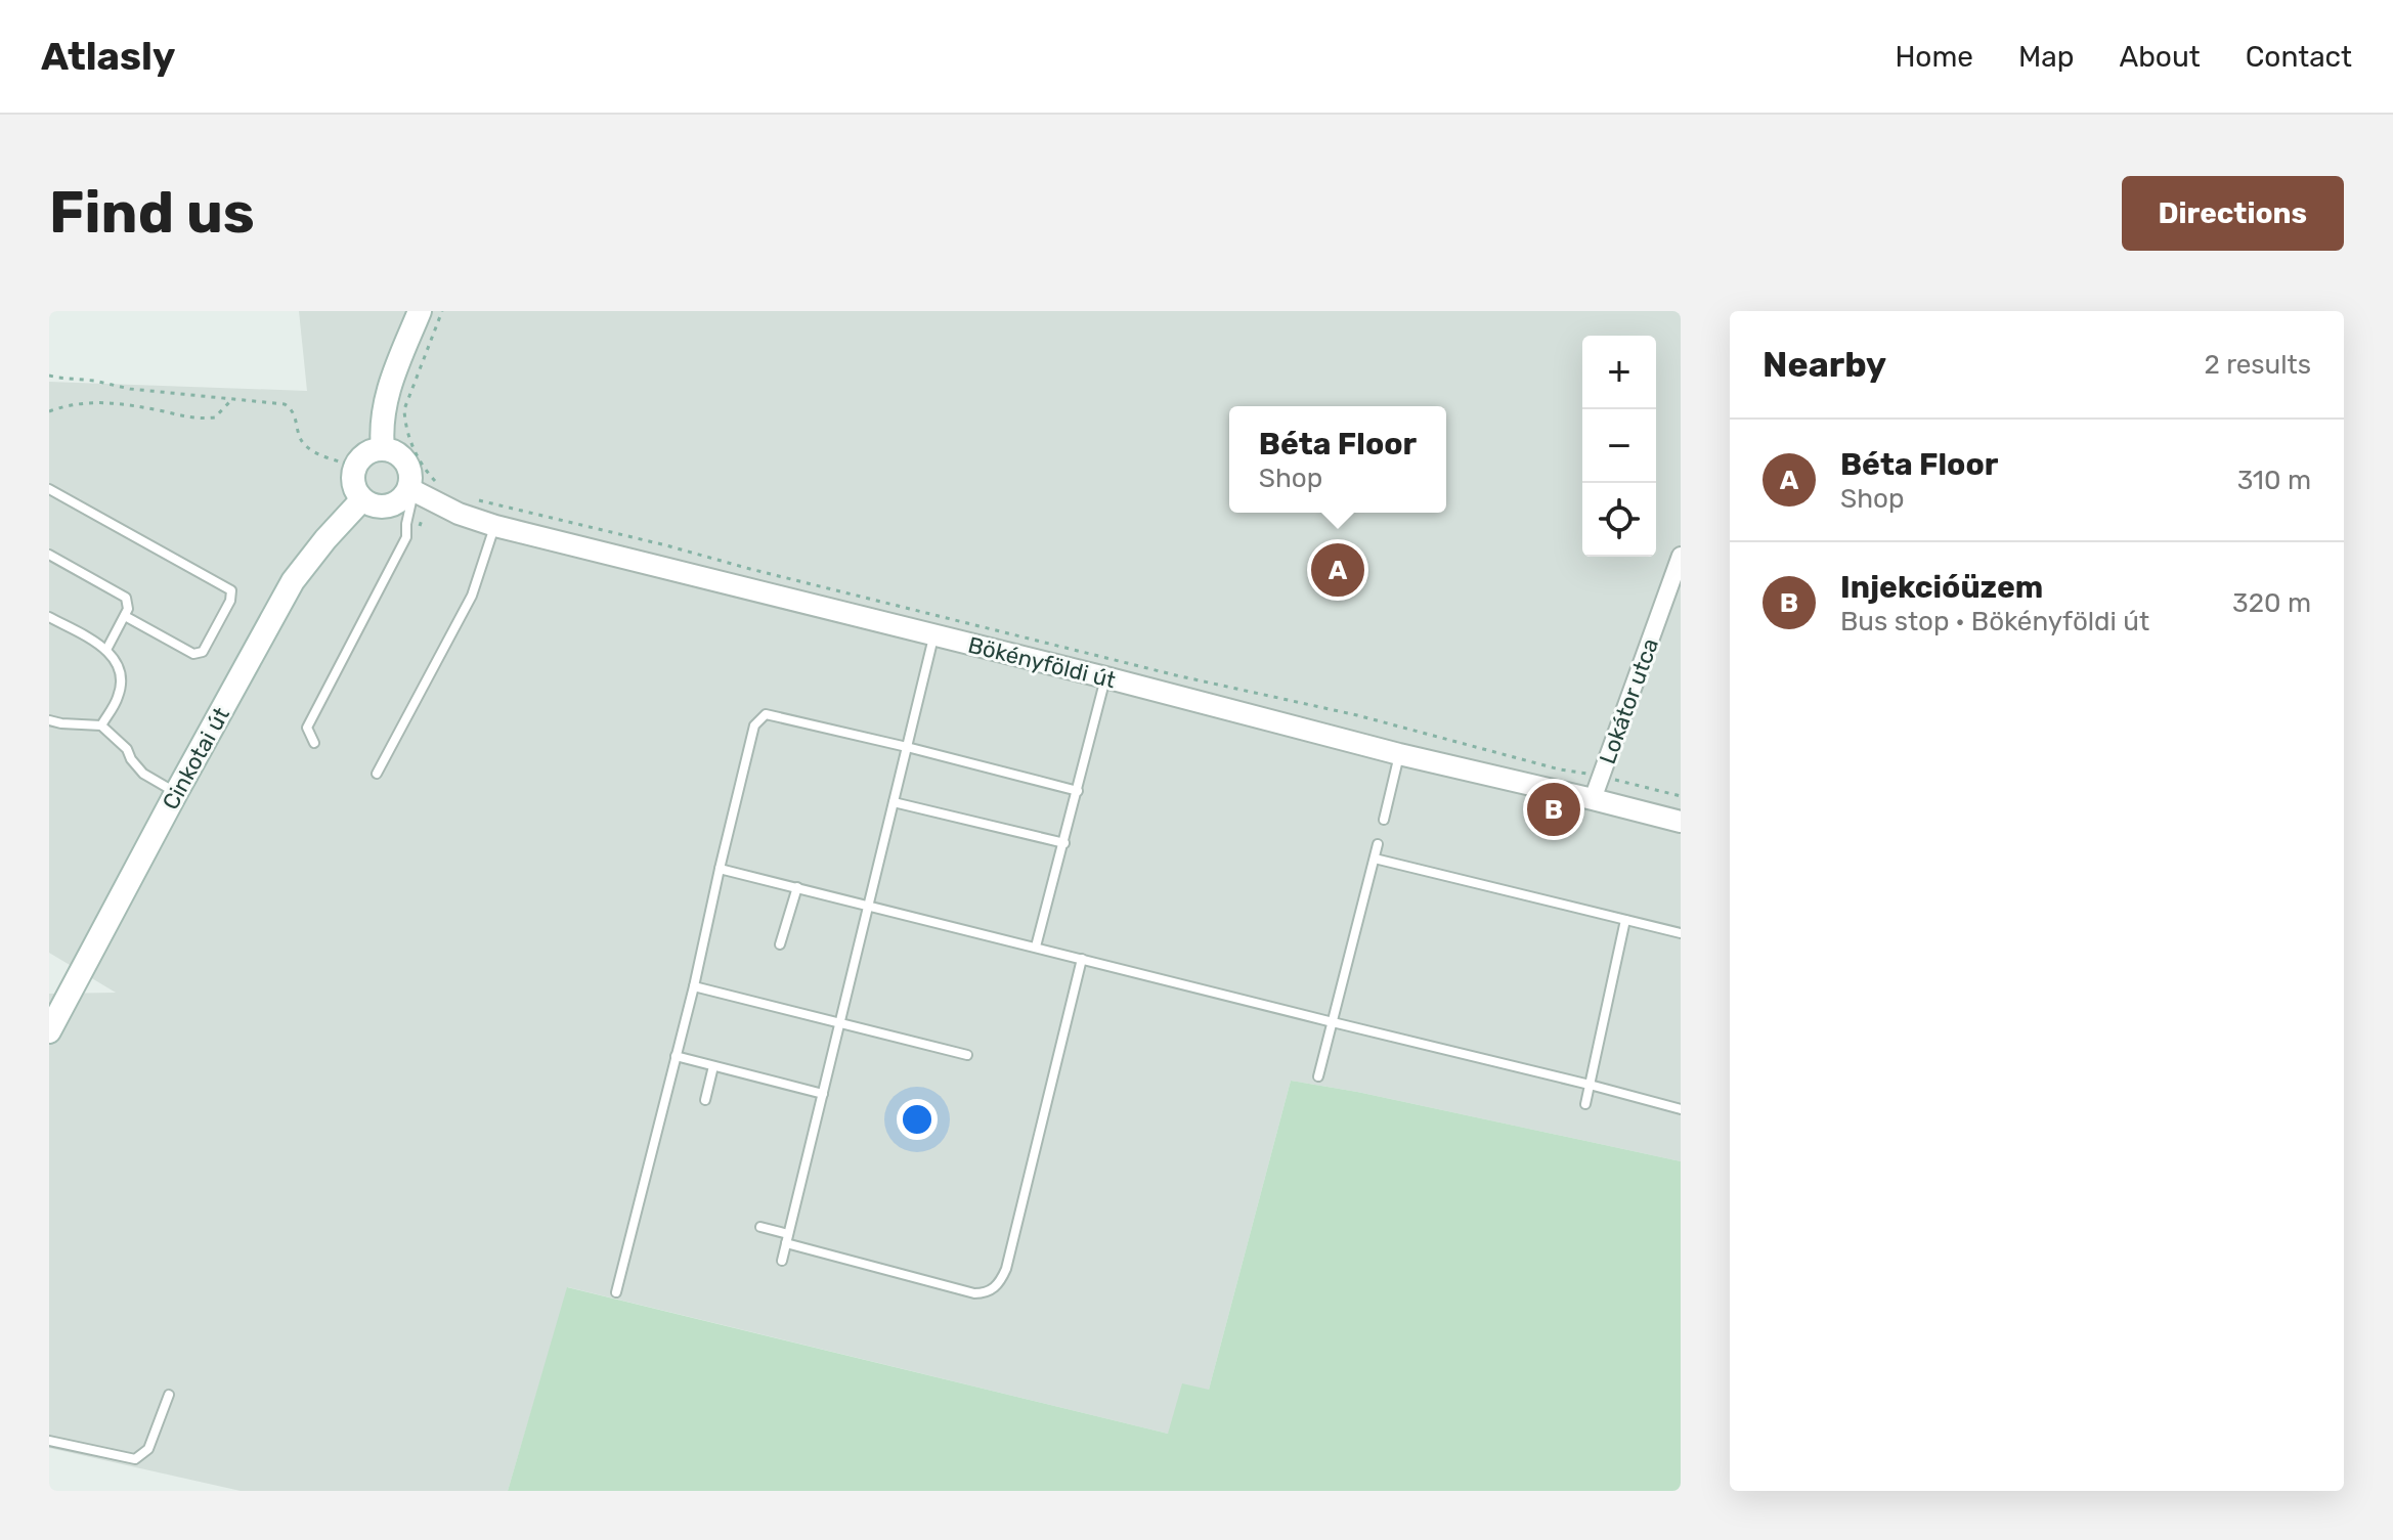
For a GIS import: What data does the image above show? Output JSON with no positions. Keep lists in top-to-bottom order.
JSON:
{
  "streets": {
    "main road": ["Cinkotai út"],
    "street": ["Bökényföldi út", "Lokátor utca"]
  },
  "crossings": [
    ["Bökényföldi út", "Lokátor utca"],
    ["Bökényföldi út", "Cinkotai út"]
  ],
  "page": {
    "header": "Atlasly",
    "nav": [
      "Home",
      "Map",
      "About",
      "Contact"
    ],
    "buttons": "Directions",
    "title": "Find us",
    "heading": ["Nearby", "2 results"],
    "map_buttons": ["+", "−"],
    "popup": ["Béta Floor", "Shop"],
    "list": [
      {
        "mark": "A",
        "name": "Béta Floor",
        "note": "Shop",
        "value": "310 m"
      },
      {
        "mark": "B",
        "name": "Injekcióüzem",
        "note": "Bus stop · Bökényföldi út",
        "value": "320 m"
      }
    ],
    "pins": ["A", "B"]
  }
}
